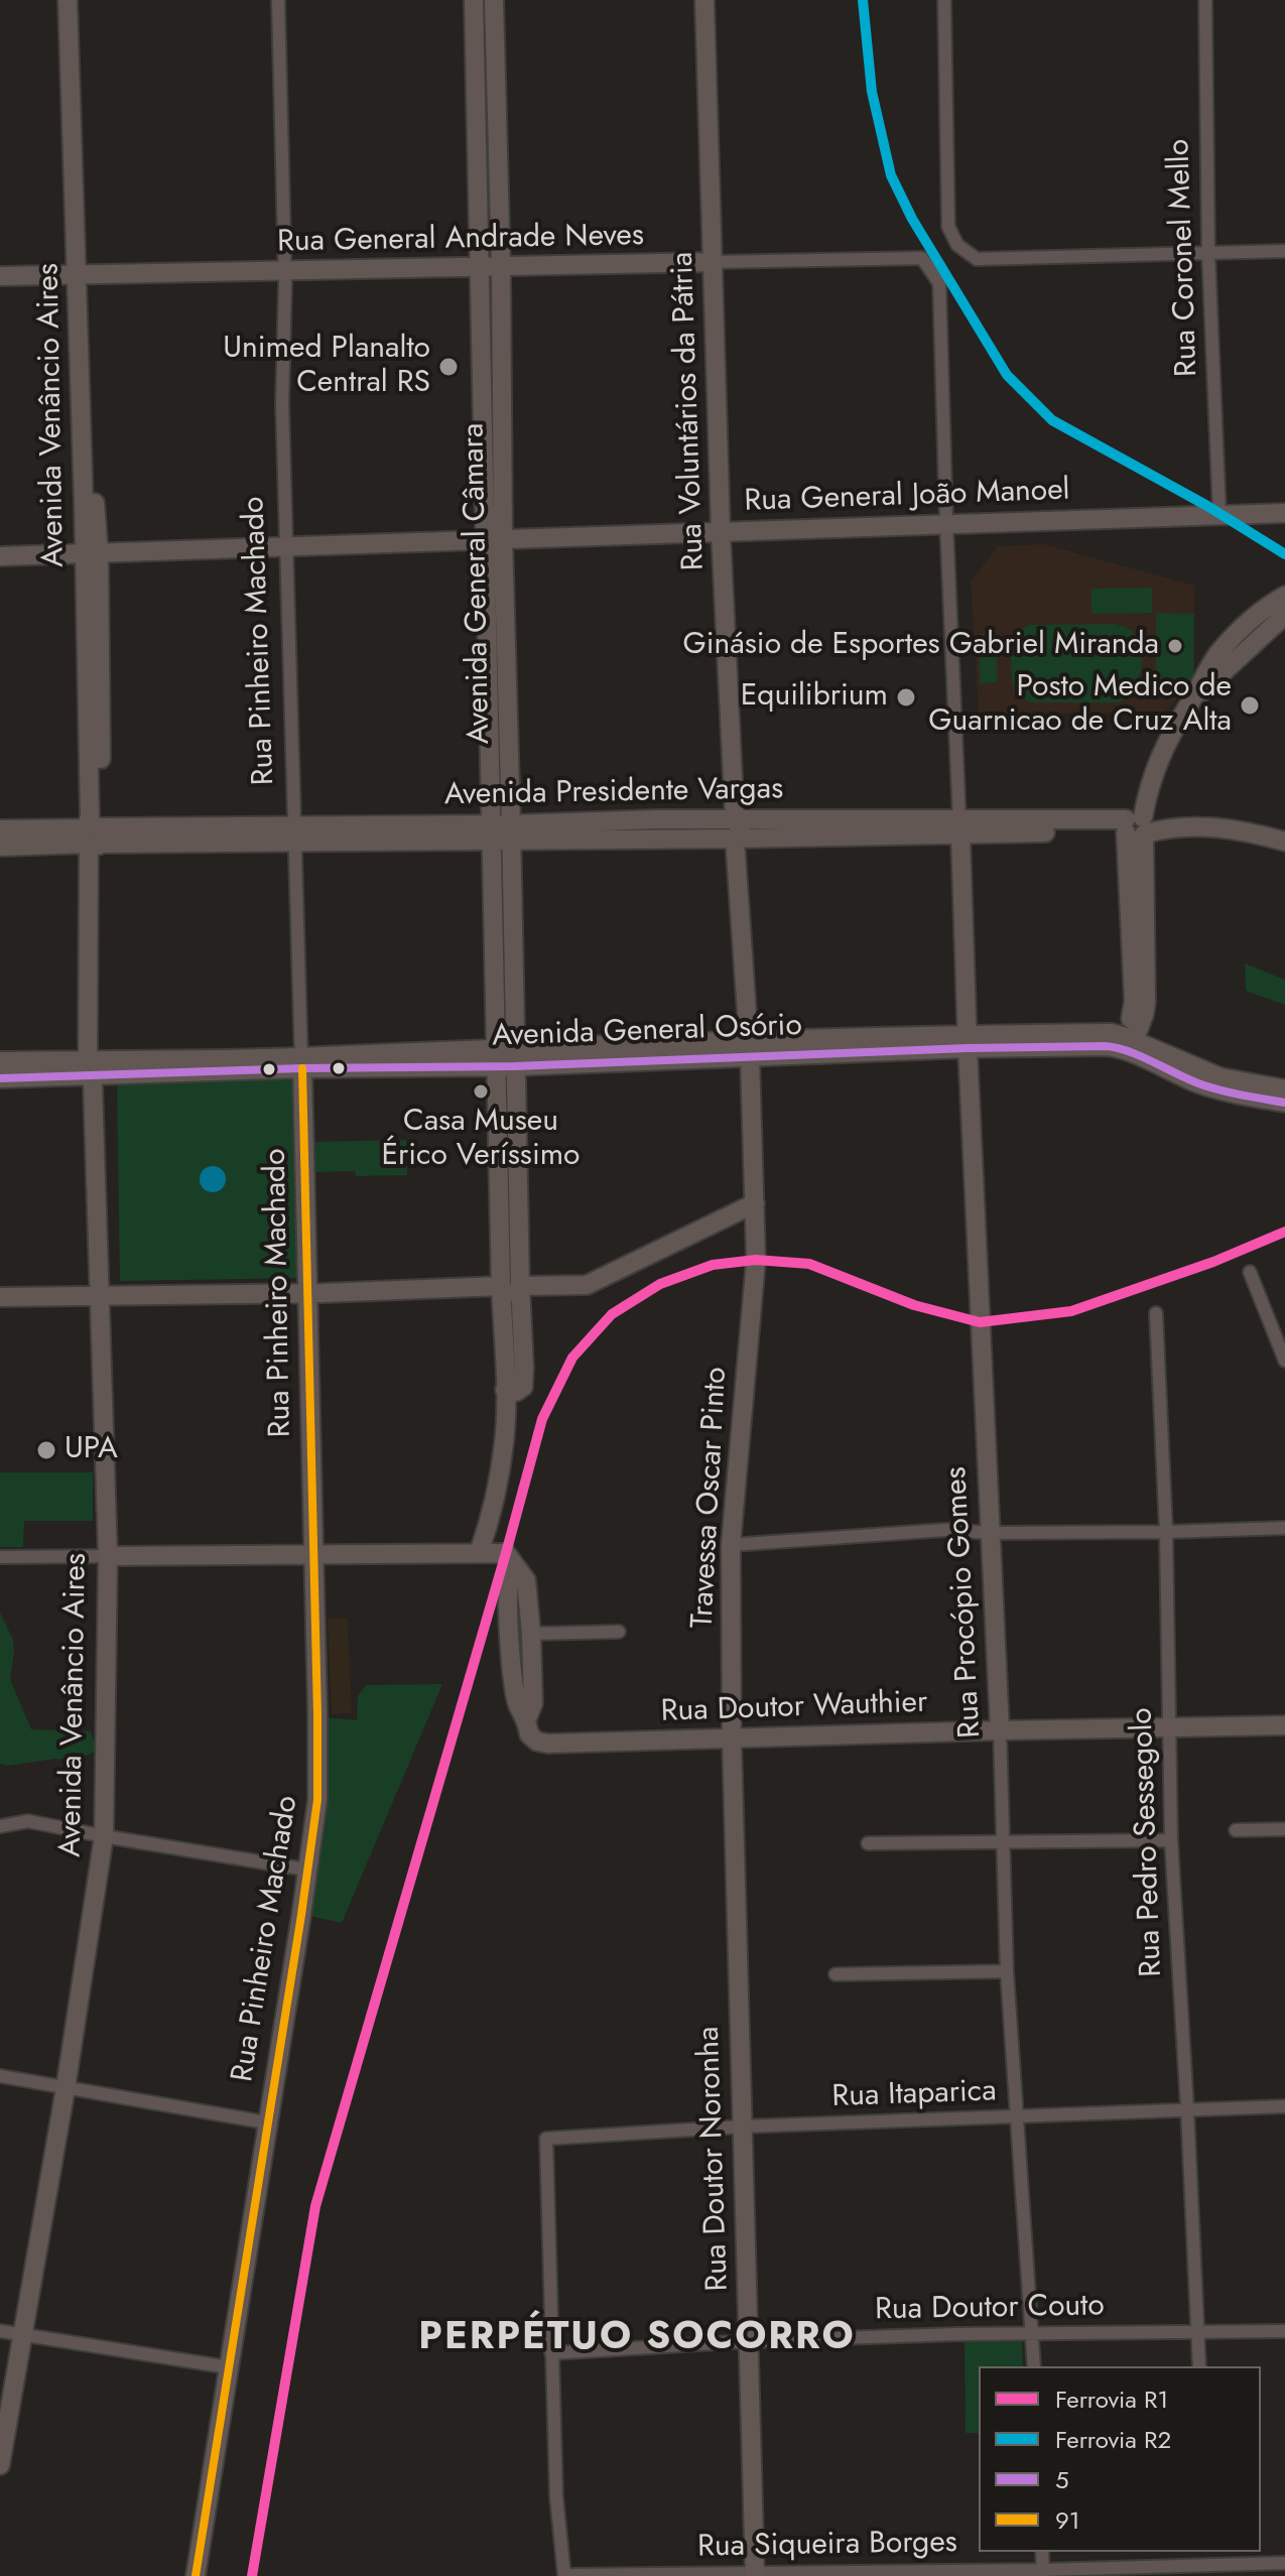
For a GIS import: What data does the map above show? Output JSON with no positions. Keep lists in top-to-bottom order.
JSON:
{
  "streets": {
    "main road": [
      "Rua General Andrade Neves",
      "Rua Voluntários da Pátria",
      "Avenida Venâncio Aires",
      "Rua General João Manoel",
      "Avenida General Câmara",
      "Rua Pinheiro Machado",
      "Avenida Presidente Vargas",
      "Avenida General Osório",
      "Travessa Oscar Pinto",
      "Rua Procópio Gomes",
      "Rua Doutor Wauthier",
      "Rua Doutor Noronha"
    ],
    "street": [
      "Rua Coronel Mello",
      "Rua Pedro Sessegolo",
      "Rua Itaparica",
      "Rua Doutor Couto",
      "Rua Siqueira Borges"
    ]
  },
  "crossings": [
    ["Rua General Andrade Neves", "Rua Voluntários da Pátria"],
    ["Rua General Andrade Neves", "Avenida Venâncio Aires"],
    ["Rua General Andrade Neves", "Avenida General Câmara"],
    ["Rua General Andrade Neves", "Rua Pinheiro Machado"],
    ["Rua General Andrade Neves", "Rua Procópio Gomes"],
    ["Rua Coronel Mello", "Rua General João Manoel"],
    ["Rua Voluntários da Pátria", "Rua General João Manoel"],
    ["Rua Voluntários da Pátria", "Avenida Presidente Vargas"],
    ["Rua Voluntários da Pátria", "Avenida General Osório"],
    ["Rua Voluntários da Pátria", "Travessa Oscar Pinto"],
    ["Avenida Venâncio Aires", "Rua General João Manoel"],
    ["Avenida Venâncio Aires", "Avenida Presidente Vargas"],
    ["Avenida Venâncio Aires", "Avenida General Osório"],
    ["Rua General João Manoel", "Avenida General Câmara"],
    ["Rua General João Manoel", "Rua Pinheiro Machado"],
    ["Rua General João Manoel", "Rua Procópio Gomes"],
    ["Avenida General Câmara", "Avenida Presidente Vargas"],
    ["Avenida General Câmara", "Avenida General Osório"],
    ["Rua Pinheiro Machado", "Avenida Presidente Vargas"],
    ["Rua Pinheiro Machado", "Avenida General Osório"],
    ["Avenida Presidente Vargas", "Rua Procópio Gomes"],
    ["Avenida General Osório", "Rua Procópio Gomes"],
    ["Travessa Oscar Pinto", "Rua Doutor Wauthier"],
    ["Travessa Oscar Pinto", "Rua Doutor Noronha"],
    ["Rua Procópio Gomes", "Rua Doutor Wauthier"],
    ["Rua Procópio Gomes", "Rua Itaparica"],
    ["Rua Procópio Gomes", "Rua Doutor Couto"],
    ["Rua Doutor Wauthier", "Rua Pedro Sessegolo"],
    ["Rua Doutor Wauthier", "Rua Doutor Noronha"],
    ["Rua Pedro Sessegolo", "Rua Itaparica"],
    ["Rua Pedro Sessegolo", "Rua Doutor Couto"],
    ["Rua Itaparica", "Rua Doutor Noronha"],
    ["Rua Itaparica", "Rua Doutor Couto"],
    ["Rua Doutor Noronha", "Rua Doutor Couto"],
    ["Rua Doutor Noronha", "Rua Siqueira Borges"]
  ],
  "districts": ["PERPÉTUO SOCORRO"],
  "places": [
    "Unimed Planalto Central RS",
    "Ginásio de Esportes Gabriel Miranda",
    "Equilibrium",
    "Posto Medico de Guarnicao de Cruz Alta",
    "Casa Museu Érico Veríssimo",
    "UPA"
  ],
  "lines": [
    "rail line R2",
    "transit line 5",
    "transit line 91",
    "rail line R1"
  ],
  "legend": [
    "Ferrovia R1",
    "Ferrovia R2",
    "5",
    "91"
  ]
}
